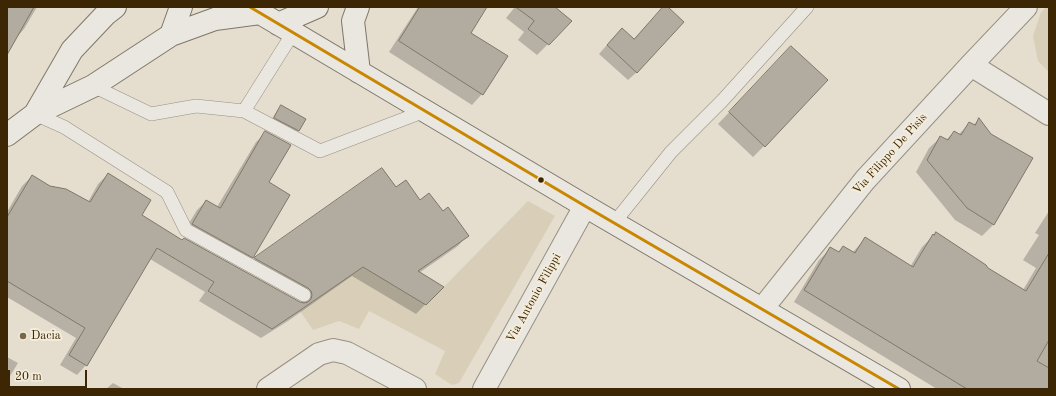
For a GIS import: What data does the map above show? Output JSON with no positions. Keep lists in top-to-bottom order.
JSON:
{
  "streets": {
    "main road": ["Via Filippo De Pisis", "Via Antonio Filippi"]
  },
  "places": ["Dacia"],
  "scale_bar": "20 m"
}
